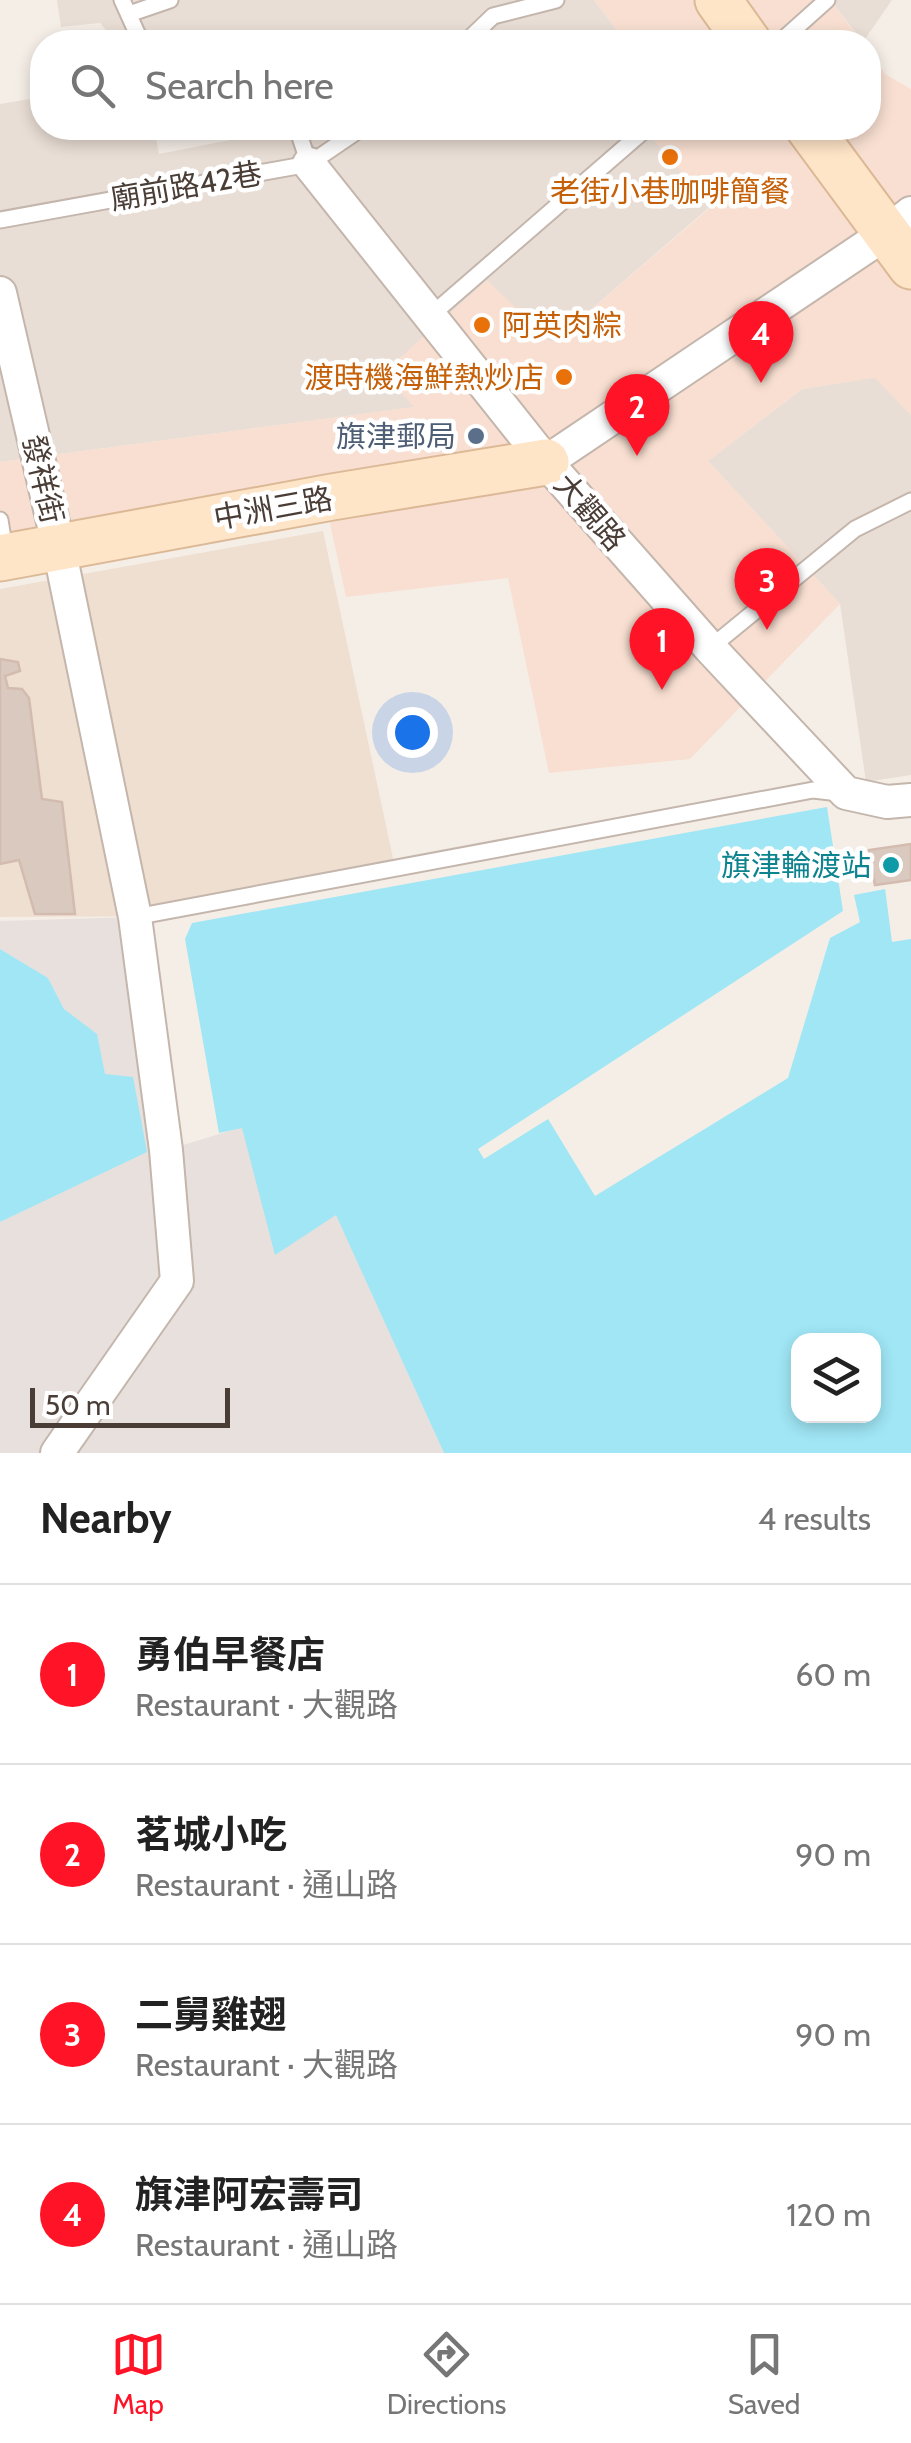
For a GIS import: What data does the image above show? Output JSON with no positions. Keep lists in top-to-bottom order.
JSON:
{
  "streets": {
    "street": ["發祥街", "中洲三路", "大觀路"],
    "lane": ["廟前路42巷"]
  },
  "crossings": [
    ["廟前路42巷", "大觀路"],
    ["發祥街", "中洲三路"],
    ["中洲三路", "大觀路"]
  ],
  "places": [
    "老街小巷咖啡簡餐",
    "阿英肉粽",
    "渡時機海鮮熱炒店",
    "旗津郵局",
    "旗津輪渡站"
  ],
  "scale_bar": "50 m",
  "page": {
    "search": "Search here",
    "pins": [
      "4",
      "2",
      "3",
      "1"
    ],
    "scale": "50 m",
    "heading": ["Nearby", "4 results"],
    "list": [
      {
        "mark": "1",
        "name": "勇伯早餐店",
        "note": "Restaurant · 大觀路",
        "value": "60 m"
      },
      {
        "mark": "2",
        "name": "茗城小吃",
        "note": "Restaurant · 通山路",
        "value": "90 m"
      },
      {
        "mark": "3",
        "name": "二舅雞翅",
        "note": "Restaurant · 大觀路",
        "value": "90 m"
      },
      {
        "mark": "4",
        "name": "旗津阿宏壽司",
        "note": "Restaurant · 通山路",
        "value": "120 m"
      }
    ],
    "nav": ["Map", "Directions", "Saved"]
  }
}
